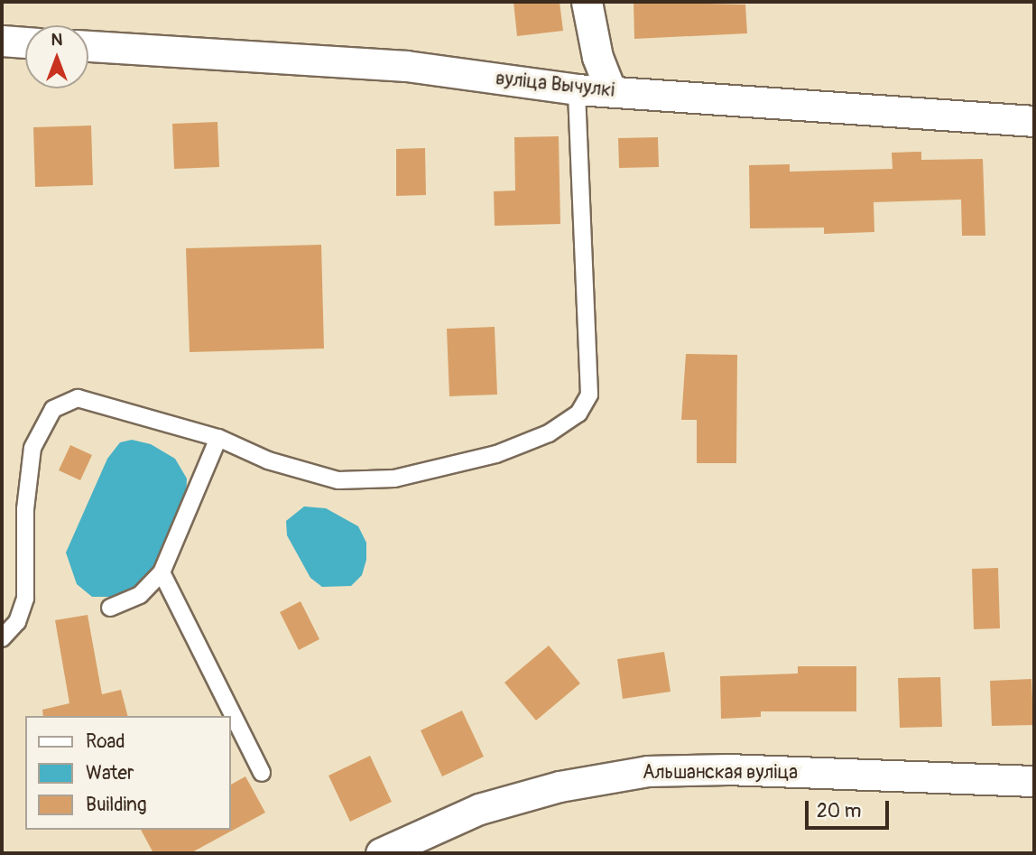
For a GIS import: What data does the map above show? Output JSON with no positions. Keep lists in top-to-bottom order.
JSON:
{
  "streets": {
    "street": ["вуліца Вычулкі", "Альшанская вуліца"]
  },
  "legend": ["Road", "Water", "Building"],
  "scale_bar": "20 m",
  "north": "top"
}
